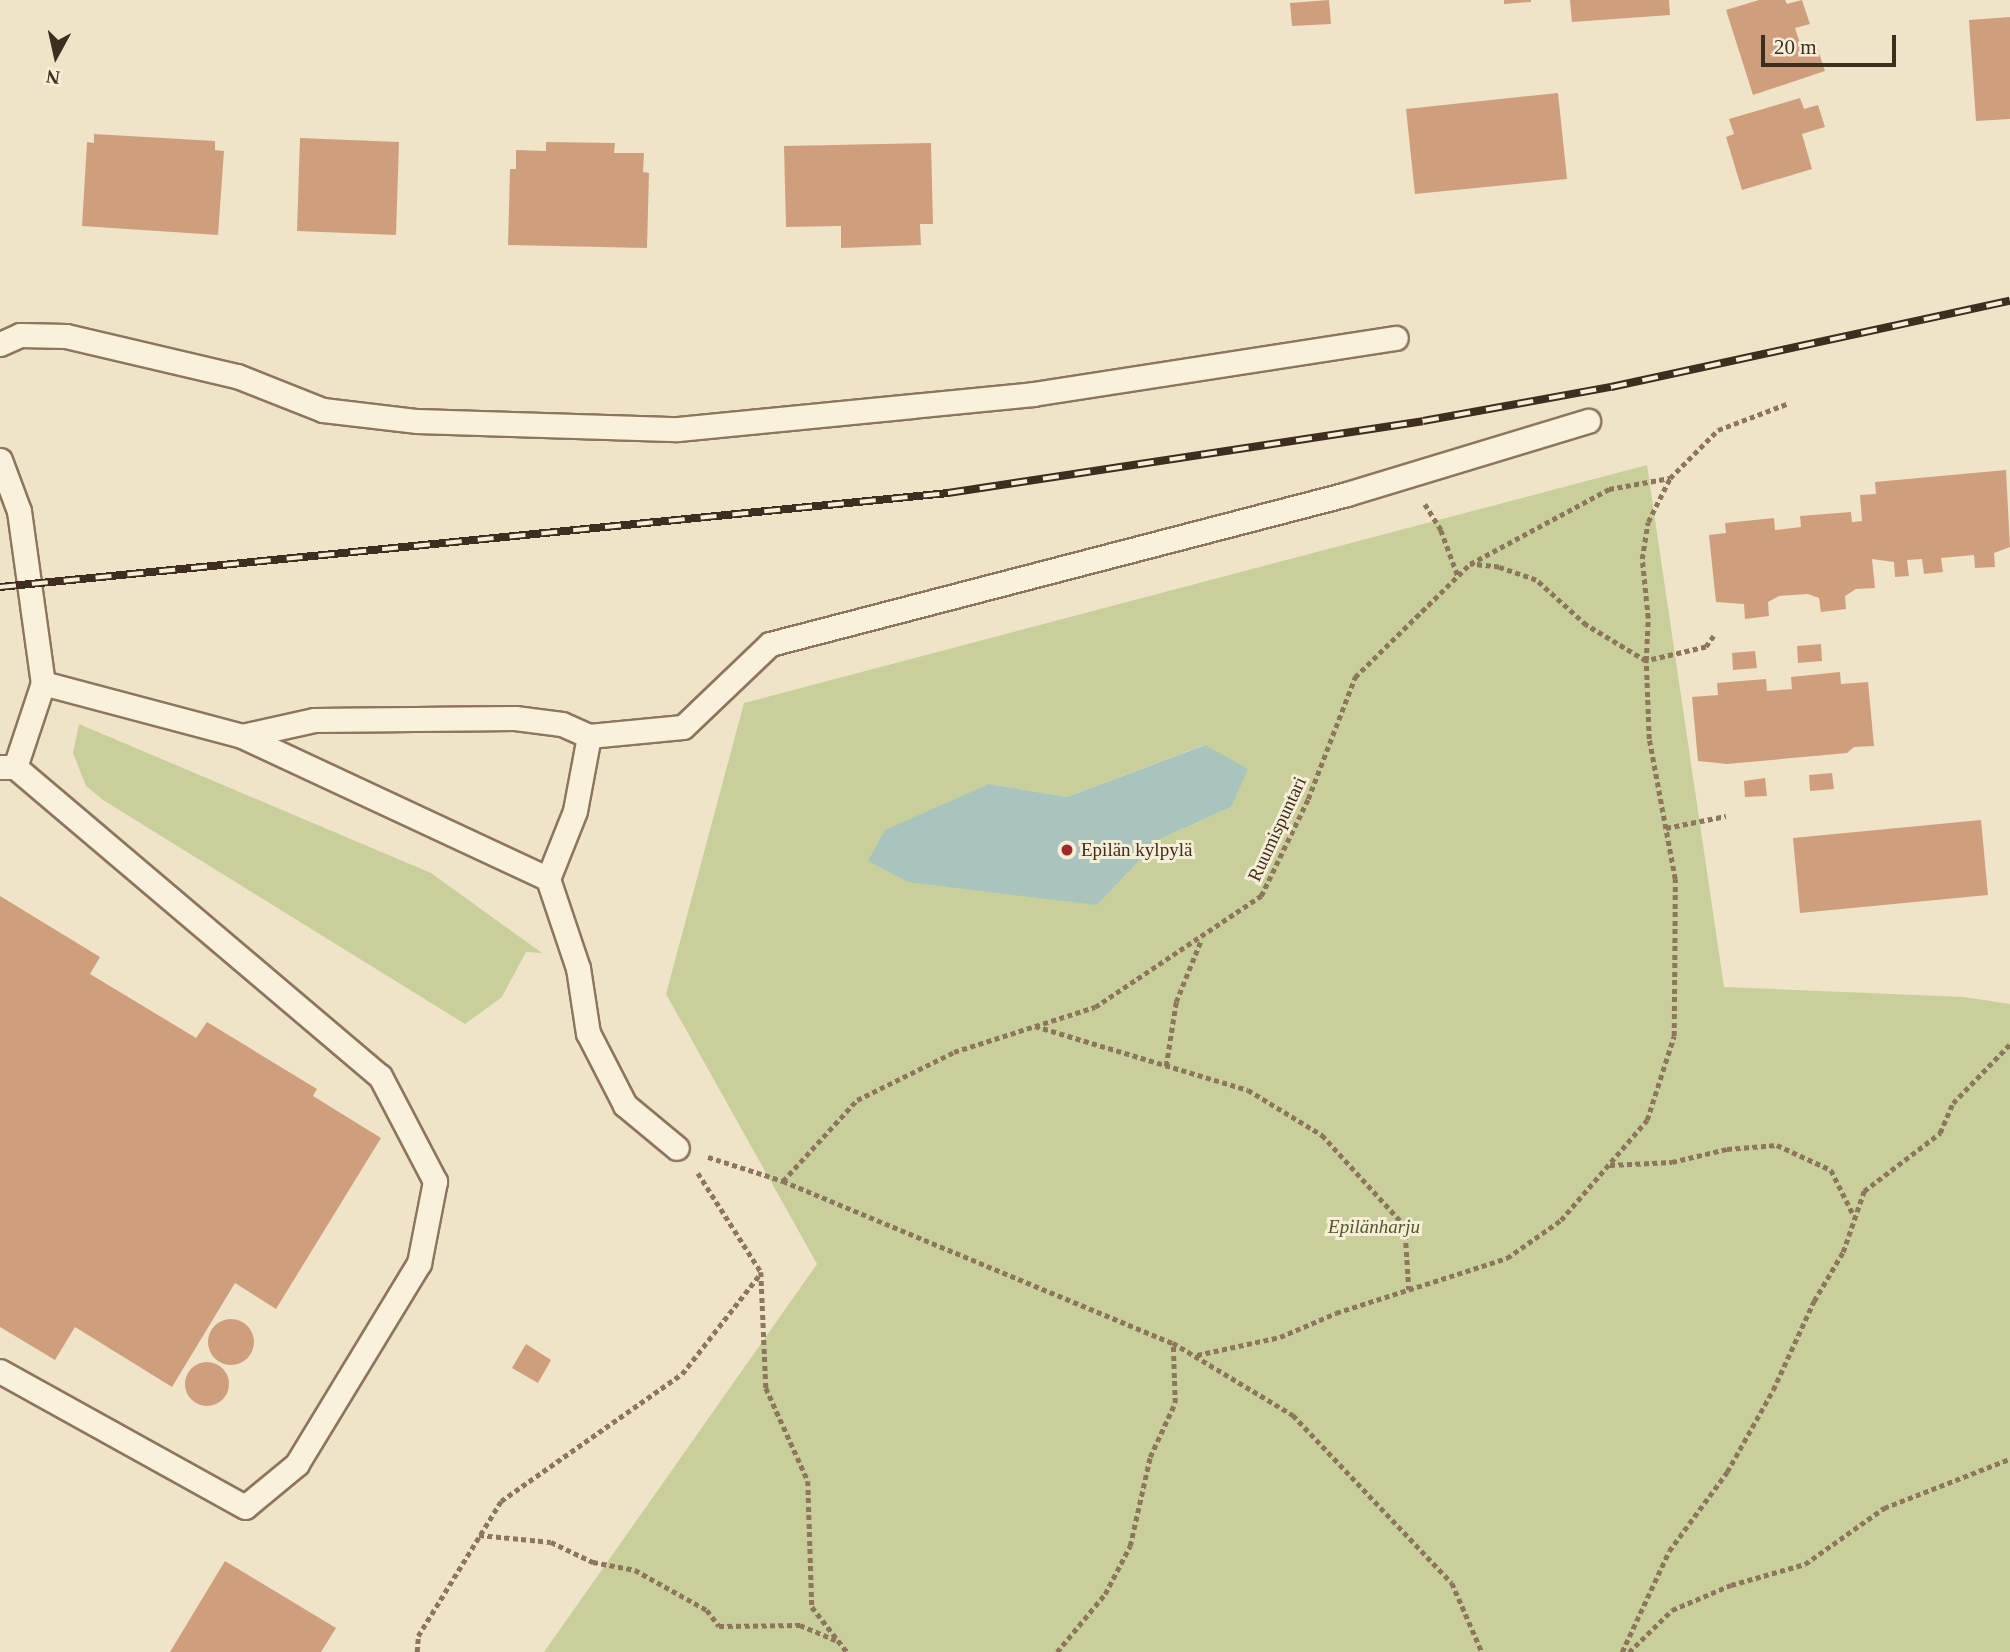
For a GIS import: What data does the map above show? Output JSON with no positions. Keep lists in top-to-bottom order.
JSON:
{
  "streets": {
    "path": ["Ruumispuntari"]
  },
  "parks": ["Epilänharju"],
  "places": ["Epilän kylpylä"],
  "scale_bar": "20 m",
  "north": "bottom"
}
